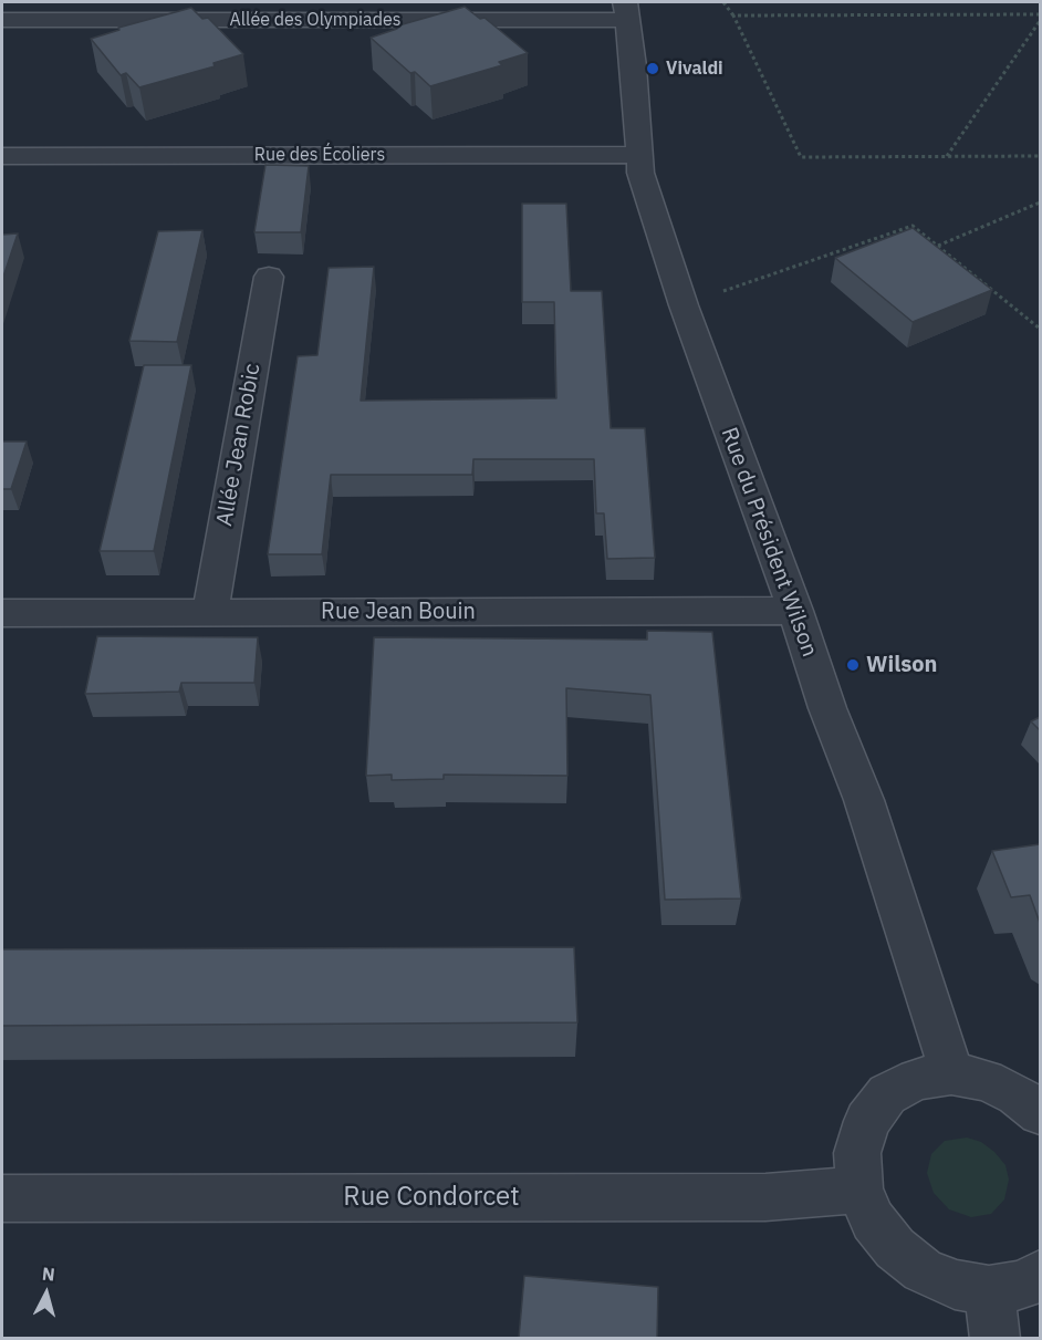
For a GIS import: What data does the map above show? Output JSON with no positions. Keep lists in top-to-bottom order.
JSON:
{
  "streets": {
    "street": [
      "Allée des Olympiades",
      "Rue des Écoliers",
      "Allée Jean Robic",
      "Rue du Président Wilson",
      "Rue Jean Bouin",
      "Rue Condorcet"
    ]
  },
  "crossings": [
    ["Allée des Olympiades", "Rue du Président Wilson"],
    ["Rue des Écoliers", "Rue du Président Wilson"],
    ["Allée Jean Robic", "Rue Jean Bouin"],
    ["Rue du Président Wilson", "Rue Jean Bouin"]
  ],
  "places": ["Vivaldi", "Wilson"],
  "north": "top"
}
